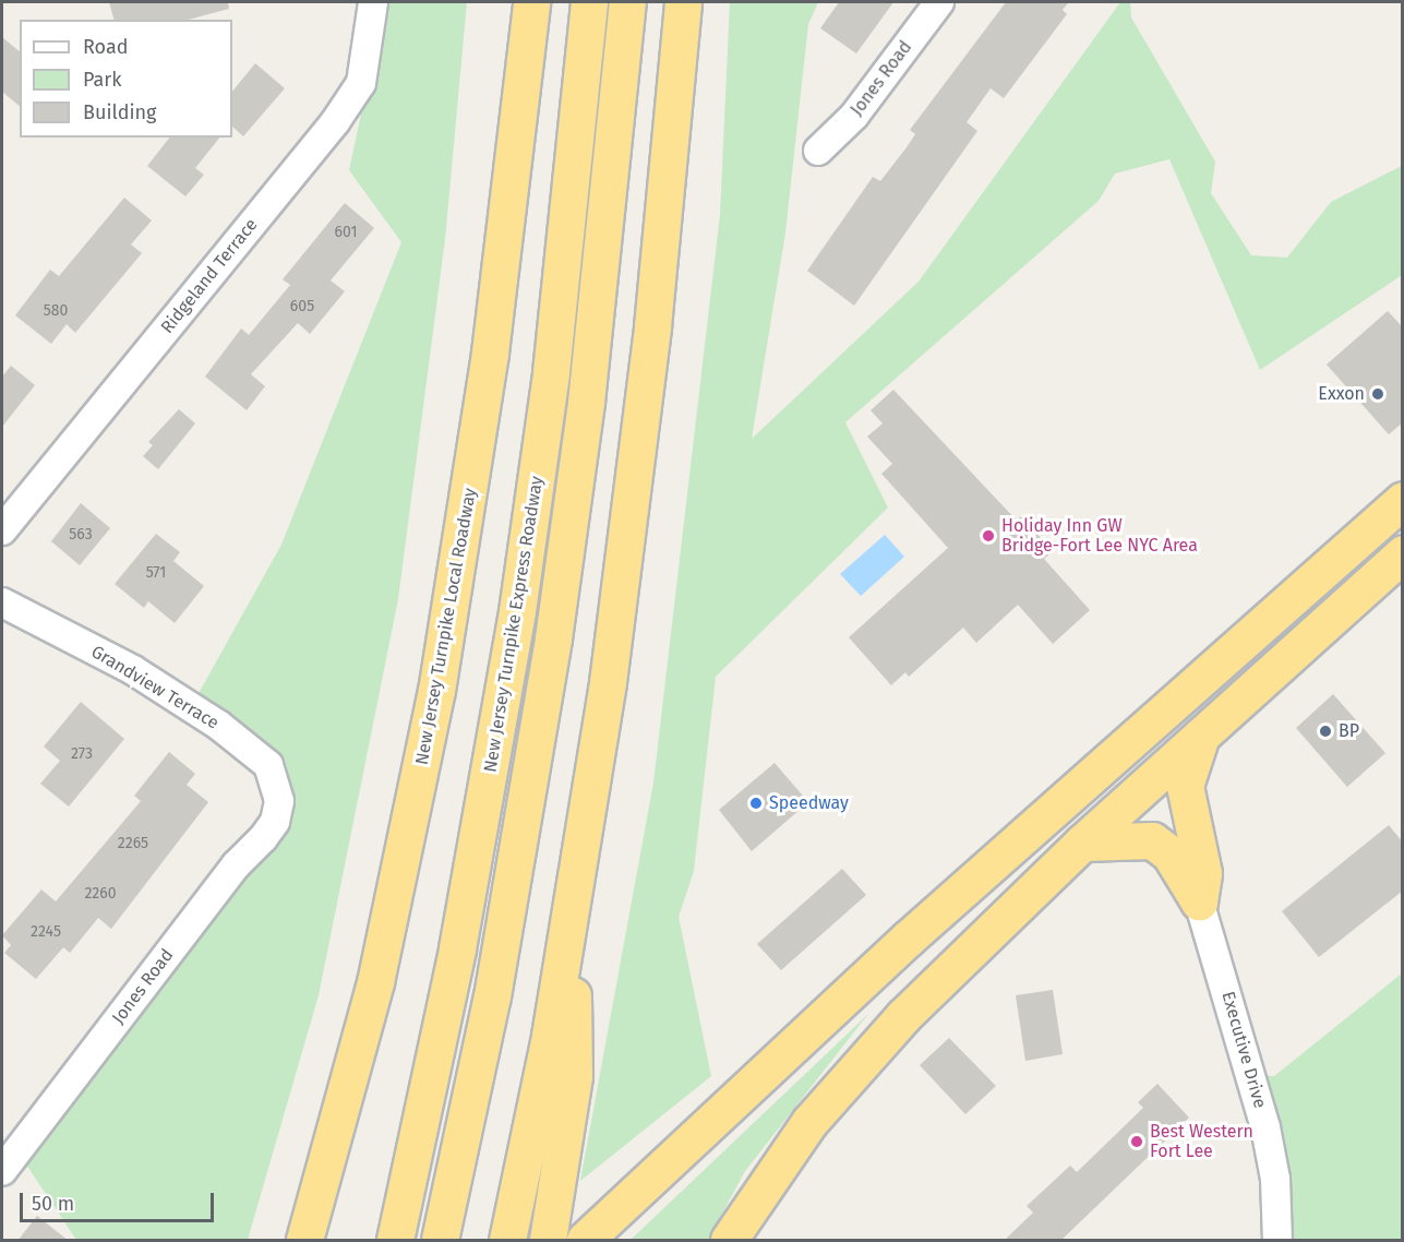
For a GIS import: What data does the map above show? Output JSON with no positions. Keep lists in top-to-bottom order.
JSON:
{
  "streets": {
    "highway": ["New Jersey Turnpike Express Roadway", "New Jersey Turnpike Local Roadway"],
    "street": [
      "Jones Road",
      "Ridgeland Terrace",
      "Grandview Terrace",
      "Executive Drive"
    ]
  },
  "crossings": [
    ["Jones Road", "Grandview Terrace"]
  ],
  "places": [
    "Exxon",
    "Holiday Inn GW Bridge-Fort Lee NYC Area",
    "BP",
    "Speedway",
    "Best Western Fort Lee"
  ],
  "house_numbers": [
    "601",
    "605",
    "580",
    "563",
    "571",
    "273",
    "2265",
    "2260",
    "2245"
  ],
  "legend": ["Road", "Park", "Building"],
  "scale_bar": "50 m"
}
